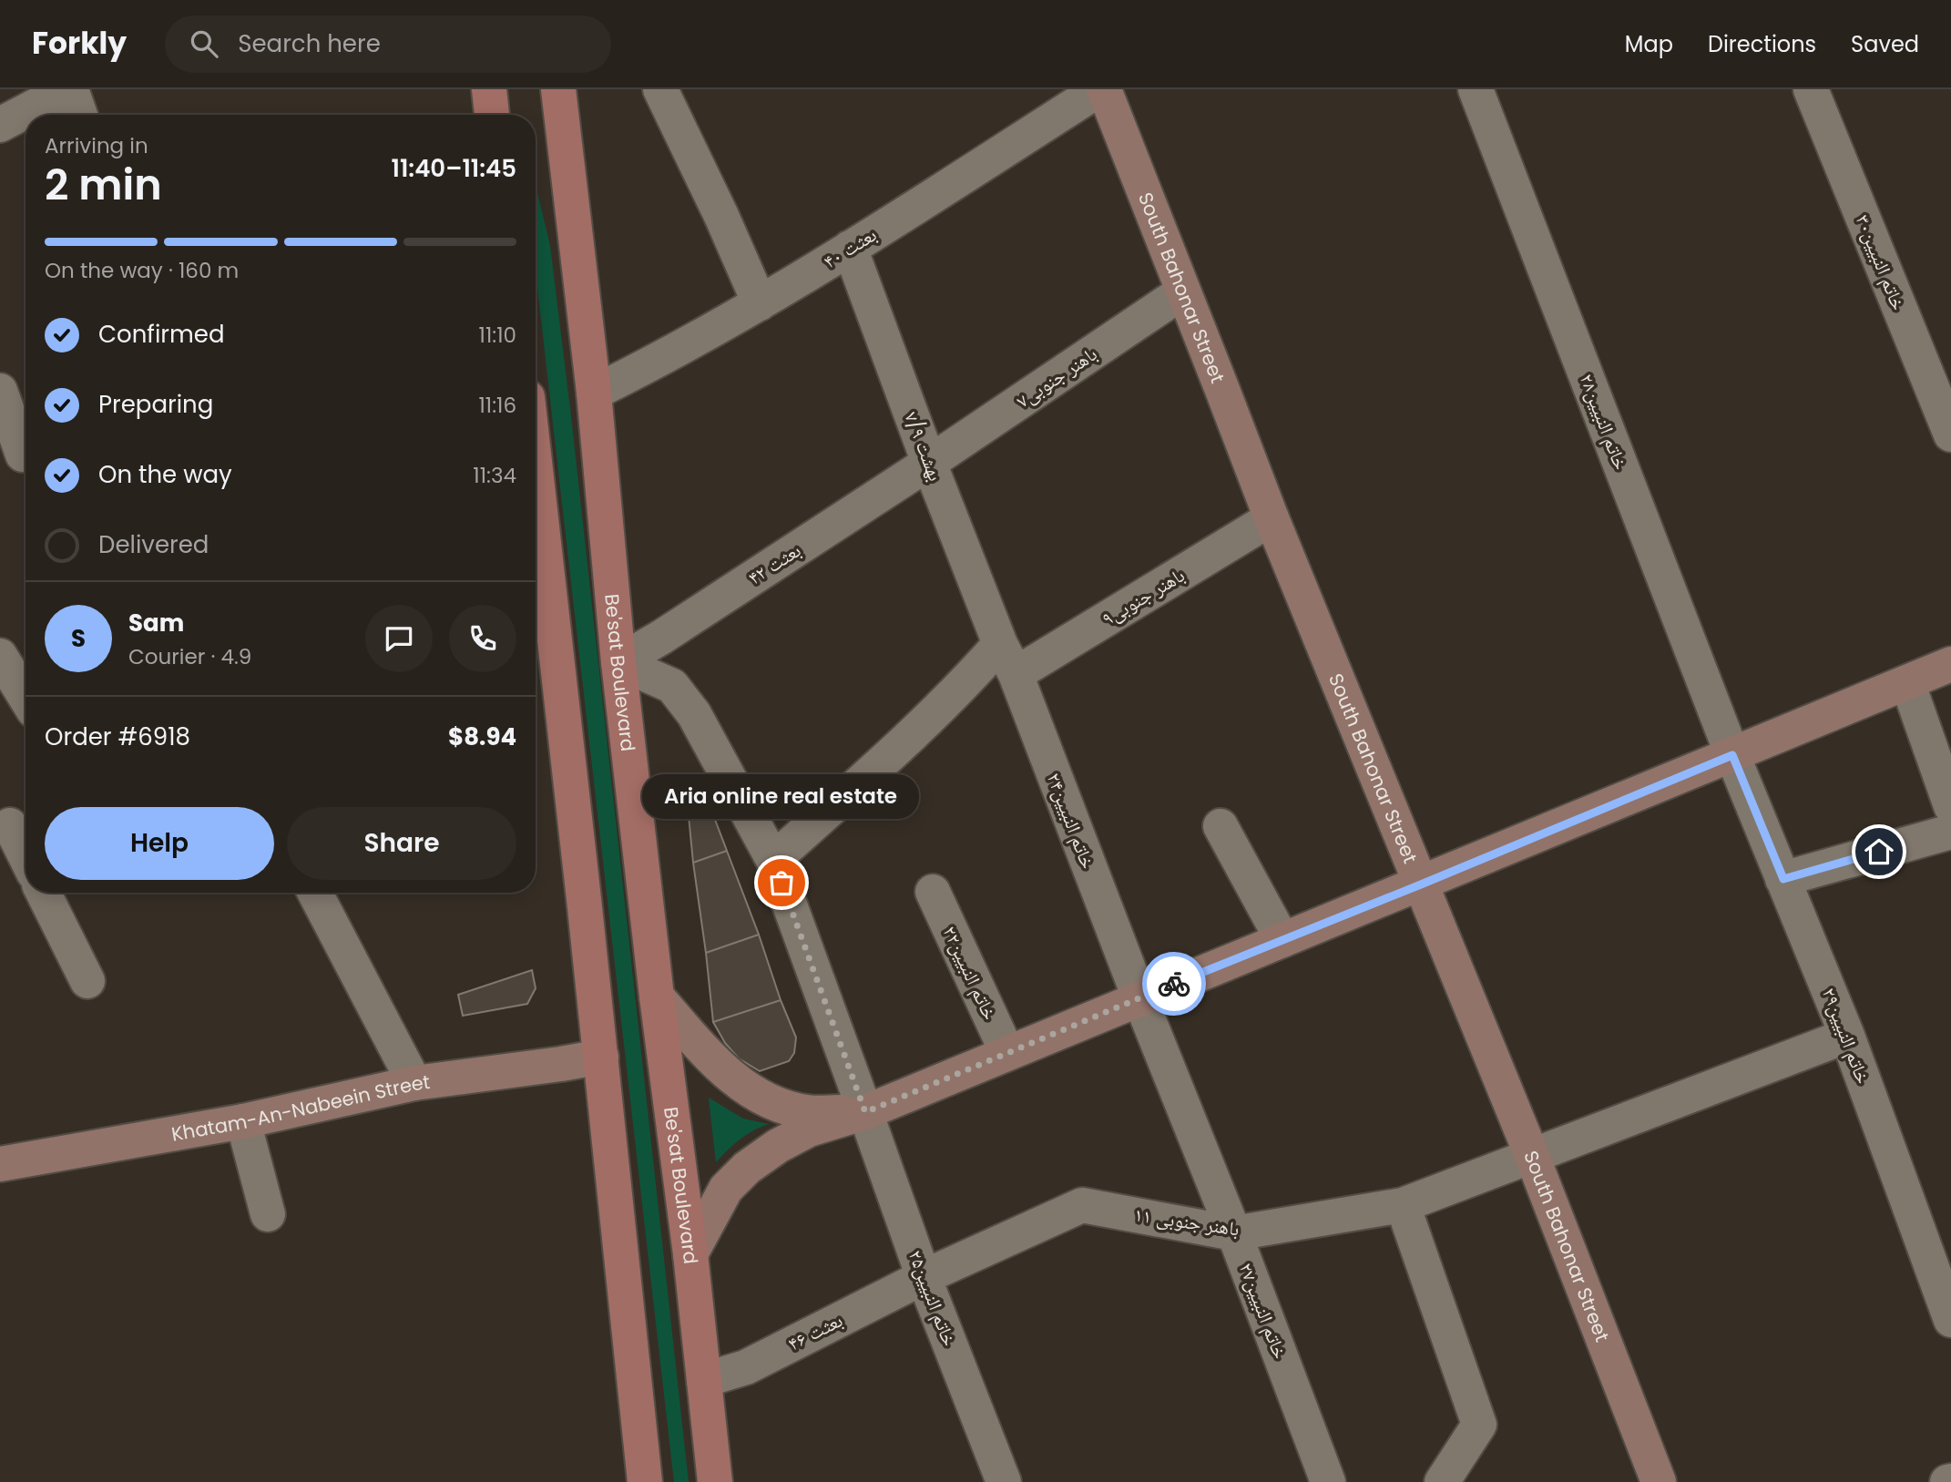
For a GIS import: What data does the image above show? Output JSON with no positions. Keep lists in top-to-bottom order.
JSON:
{
  "streets": {
    "main road": ["Be'sat Boulevard"],
    "street": [
      "بعثت ۴۰",
      "خاتم النبیین۳۰",
      "South Bahonar Street",
      "باهنر جنوبی۷",
      "خاتم النبیین۲۸",
      "بهشت ۷/۹",
      "بعثت ۴۲",
      "باهنر جنوبی۹",
      "خاتم النبیین۲۴",
      "خاتم النبیین۲۲",
      "خاتم النبیین۲۹",
      "Khatam-An-Nabeein Street",
      "باهنر جنوبی ۱۱",
      "خاتم النبیین۲۵",
      "خاتم النبیین۲۷",
      "بعثت ۴۶"
    ]
  },
  "crossings": [
    ["بعثت ۴۰", "South Bahonar Street"],
    ["بعثت ۴۰", "بهشت ۷/۹"],
    ["بعثت ۴۰", "Be'sat Boulevard"],
    ["South Bahonar Street", "باهنر جنوبی۷"],
    ["South Bahonar Street", "باهنر جنوبی۹"],
    ["South Bahonar Street", "باهنر جنوبی ۱۱"],
    ["باهنر جنوبی۷", "بهشت ۷/۹"],
    ["باهنر جنوبی۷", "بعثت ۴۲"],
    ["خاتم النبیین۲۸", "خاتم النبیین۲۹"],
    ["بهشت ۷/۹", "بعثت ۴۲"],
    ["بهشت ۷/۹", "باهنر جنوبی۹"],
    ["بهشت ۷/۹", "خاتم النبیین۲۴"],
    ["بعثت ۴۲", "Be'sat Boulevard"],
    ["بعثت ۴۲", "خاتم النبیین۲۵"],
    ["باهنر جنوبی۹", "خاتم النبیین۲۴"],
    ["باهنر جنوبی۹", "خاتم النبیین۲۵"],
    ["Be'sat Boulevard", "خاتم النبیین۲۵"],
    ["Be'sat Boulevard", "بعثت ۴۶"],
    ["خاتم النبیین۲۴", "خاتم النبیین۲۷"],
    ["خاتم النبیین۲۹", "باهنر جنوبی ۱۱"],
    ["باهنر جنوبی ۱۱", "خاتم النبیین۲۵"],
    ["باهنر جنوبی ۱۱", "خاتم النبیین۲۷"],
    ["باهنر جنوبی ۱۱", "بعثت ۴۶"],
    ["خاتم النبیین۲۵", "بعثت ۴۶"]
  ],
  "places": ["Aria online real estate"],
  "page": {
    "header": "Forkly",
    "search": "Search here",
    "nav": ["Map", "Directions", "Saved"],
    "heading": ["2 min", "Arriving in", "11:40–11:45"],
    "panel": [
      "Sam",
      "Courier · 4.9",
      "Order #6918",
      "$8.94"
    ],
    "bar": "On the way · 160 m",
    "list": [
      ["Confirmed", "11:10"],
      ["Preparing", "11:16"],
      ["On the way", "11:34"],
      "Delivered"
    ],
    "round": "S",
    "bubble": "Aria online real estate",
    "buttons": ["Help", "Share"]
  }
}
